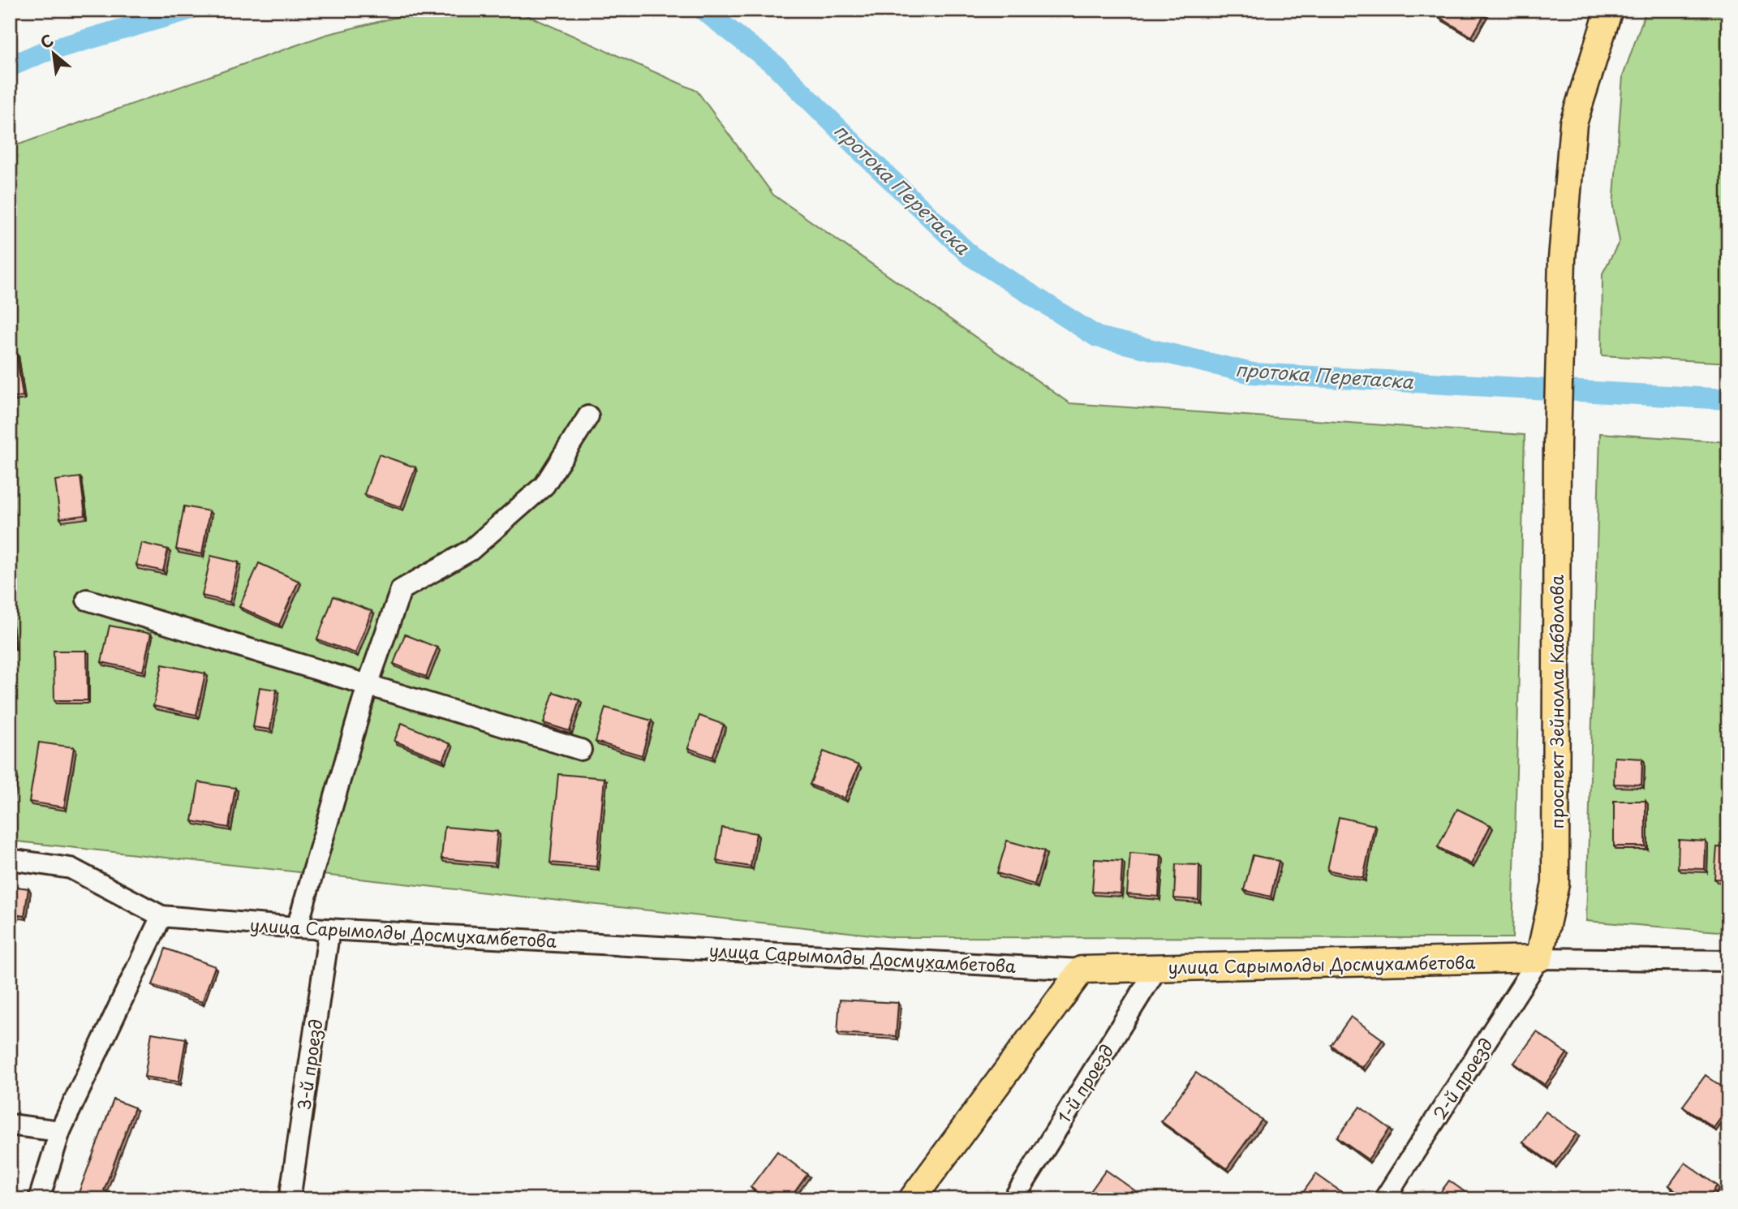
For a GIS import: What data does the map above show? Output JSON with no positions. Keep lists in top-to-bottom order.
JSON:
{
  "streets": {
    "main road": ["проспект Зейнолла Кабдолова", "улица Сарымолды Досмухамбетова"],
    "street": ["3-й проезд", "2-й проезд", "1-й проезд"]
  },
  "crossings": [
    ["проспект Зейнолла Кабдолова", "улица Сарымолды Досмухамбетова"],
    ["проспект Зейнолла Кабдолова", "2-й проезд"],
    ["улица Сарымолды Досмухамбетова", "3-й проезд"],
    ["улица Сарымолды Досмухамбетова", "2-й проезд"],
    ["улица Сарымолды Досмухамбетова", "1-й проезд"]
  ],
  "water": ["протока Перетаска"],
  "north": "top left"
}
